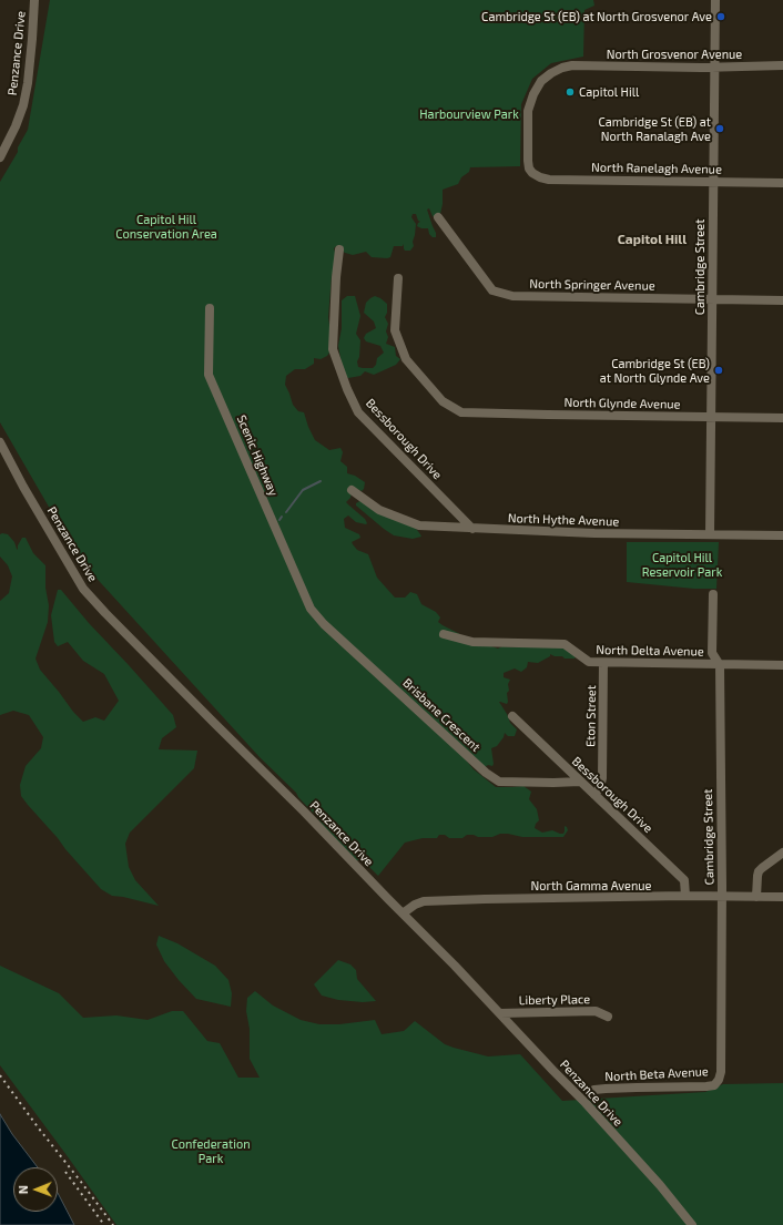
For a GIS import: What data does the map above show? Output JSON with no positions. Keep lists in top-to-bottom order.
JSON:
{
  "streets": {
    "street": [
      "Penzance Drive",
      "North Grosvenor Avenue",
      "North Ranelagh Avenue",
      "Cambridge Street",
      "North Springer Avenue",
      "North Glynde Avenue",
      "Bessborough Drive",
      "Scenic Highway",
      "North Hythe Avenue",
      "North Delta Avenue",
      "Brisbane Crescent",
      "Eton Street",
      "North Gamma Avenue",
      "Liberty Place",
      "North Beta Avenue"
    ]
  },
  "crossings": [
    ["Penzance Drive", "North Gamma Avenue"],
    ["Penzance Drive", "Liberty Place"],
    ["North Grosvenor Avenue", "North Ranelagh Avenue"],
    ["North Grosvenor Avenue", "Cambridge Street"],
    ["North Ranelagh Avenue", "Cambridge Street"],
    ["Cambridge Street", "North Springer Avenue"],
    ["Cambridge Street", "North Glynde Avenue"],
    ["Cambridge Street", "North Hythe Avenue"],
    ["Cambridge Street", "North Delta Avenue"],
    ["Cambridge Street", "North Gamma Avenue"],
    ["Cambridge Street", "North Beta Avenue"],
    ["Bessborough Drive", "North Hythe Avenue"],
    ["Bessborough Drive", "Brisbane Crescent"],
    ["Bessborough Drive", "Eton Street"],
    ["Bessborough Drive", "North Gamma Avenue"],
    ["Scenic Highway", "Brisbane Crescent"],
    ["North Delta Avenue", "Eton Street"]
  ],
  "districts": ["Capitol Hill"],
  "parks": [
    "Harbourview Park",
    "Capitol Hill Conservation Area",
    "Capitol Hill Reservoir Park",
    "Confederation Park"
  ],
  "places": [
    "Cambridge St (EB) at North Grosvenor Ave",
    "Capitol Hill",
    "Cambridge St (EB) at North Ranalagh Ave",
    "Cambridge St (EB) at North Glynde Ave"
  ],
  "north": "left"
}
